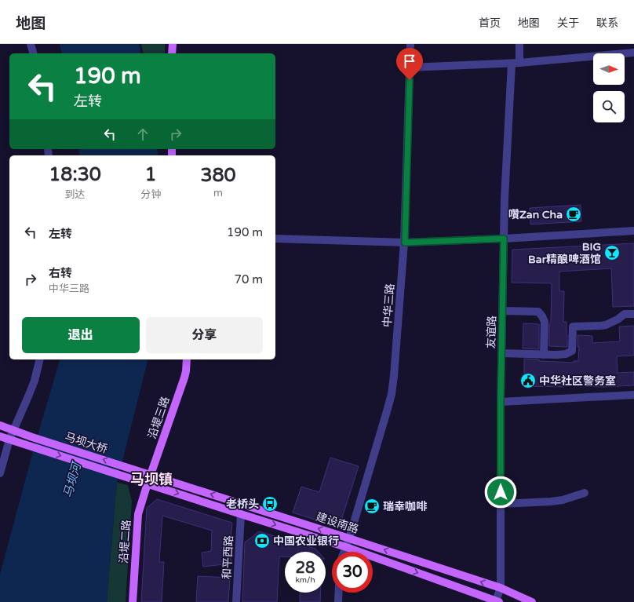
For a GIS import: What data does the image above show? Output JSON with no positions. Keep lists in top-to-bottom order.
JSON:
{
  "streets": {
    "main road": [
      "沿堤三路",
      "马坝大桥",
      "建设南路",
      "沿堤二路"
    ],
    "street": ["中华三路", "友谊路", "和平西路"]
  },
  "crossings": [
    ["中华三路", "建设南路"],
    ["友谊路", "建设南路"],
    ["沿堤三路", "建设南路"],
    ["沿堤三路", "沿堤二路"],
    ["马坝大桥", "建设南路"],
    ["建设南路", "沿堤二路"],
    ["建设南路", "和平西路"]
  ],
  "districts": ["马坝镇"],
  "water": ["马坝河"],
  "places": {
    "cafe": ["囋Zan Cha", "瑞幸咖啡"],
    "bar": ["BIG Bar精酿啤酒馆"],
    "public building": ["中华社区警务室"],
    "bus stop": ["老桥头"],
    "bank": ["中国农业银行"]
  },
  "north": "right",
  "page": {
    "header": "地图",
    "nav": [
      "首页",
      "地图",
      "关于",
      "联系"
    ],
    "turn": ["190 m", "左转"],
    "eta": [
      "18:30",
      "到达",
      "1",
      "分钟",
      "380",
      "m"
    ],
    "list": [
      {
        "name": "左转",
        "value": "190 m"
      },
      {
        "name": "右转",
        "note": "中华三路",
        "value": "70 m"
      }
    ],
    "buttons": ["退出", "分享"],
    "speed": "28 km/h",
    "limit": "30"
  }
}
